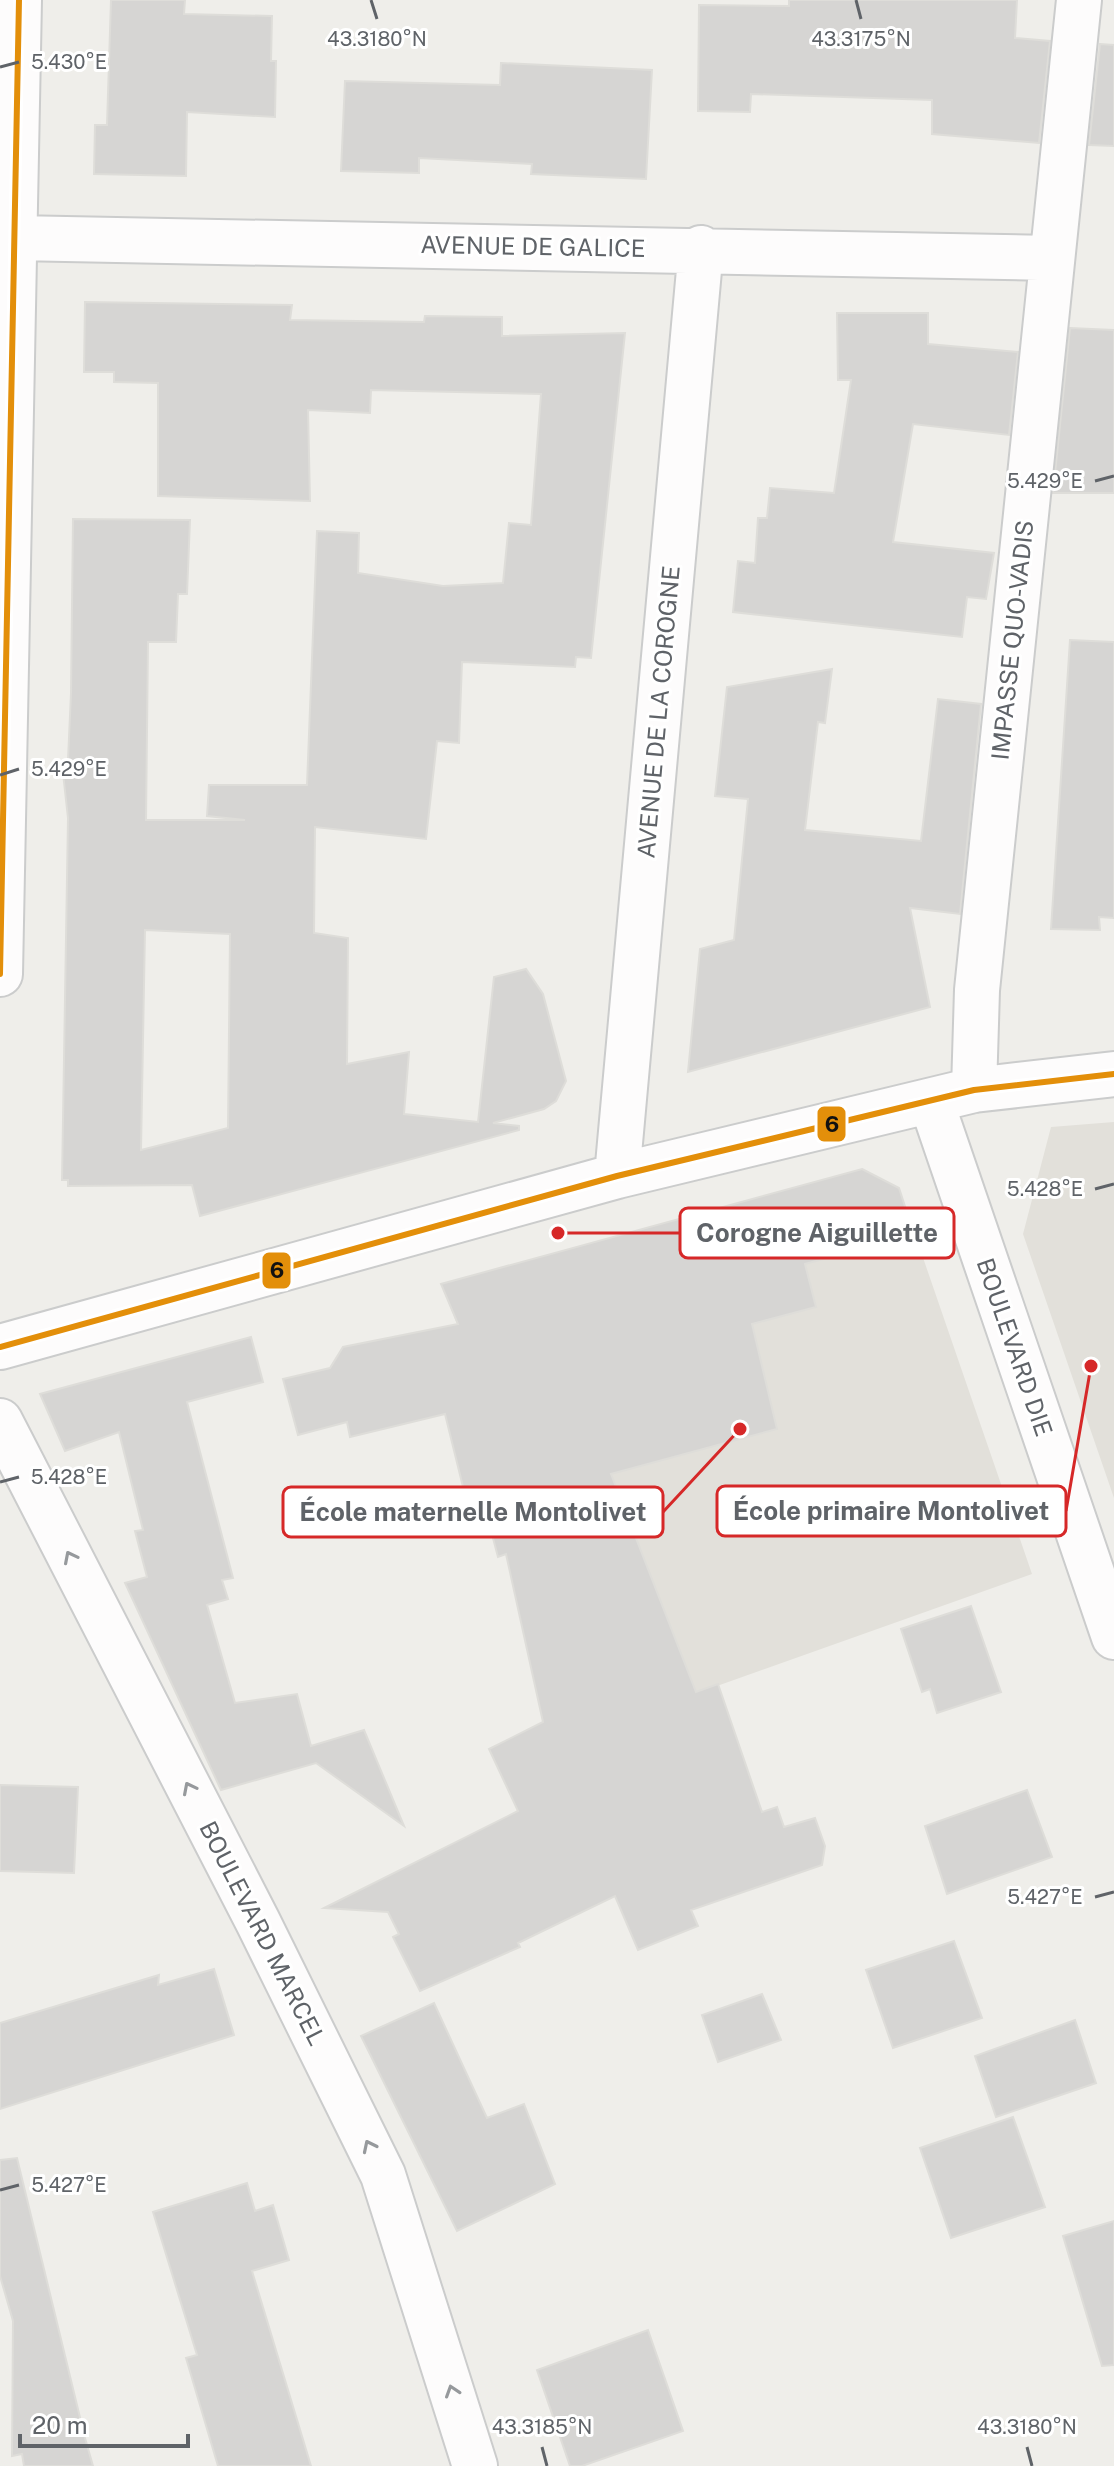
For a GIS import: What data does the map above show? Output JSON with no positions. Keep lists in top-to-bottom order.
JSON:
{
  "streets": {
    "street": [
      "AVENUE DE GALICE",
      "IMPASSE QUO-VADIS",
      "AVENUE DE LA COROGNE",
      "BOULEVARD DIE",
      "BOULEVARD MARCEL"
    ]
  },
  "crossings": [
    ["AVENUE DE GALICE", "IMPASSE QUO-VADIS"],
    ["AVENUE DE GALICE", "AVENUE DE LA COROGNE"]
  ],
  "one_way": ["BOULEVARD MARCEL"],
  "places": ["Corogne Aiguillette", "École primaire Montolivet", "École maternelle Montolivet"],
  "lines": ["transit line 6"],
  "scale_bar": "20 m",
  "coordinates": [
    "43.3180°N",
    "43.3175°N",
    "5.430°E",
    "5.429°E",
    "5.428°E",
    "5.427°E",
    "43.3185°N"
  ]
}
